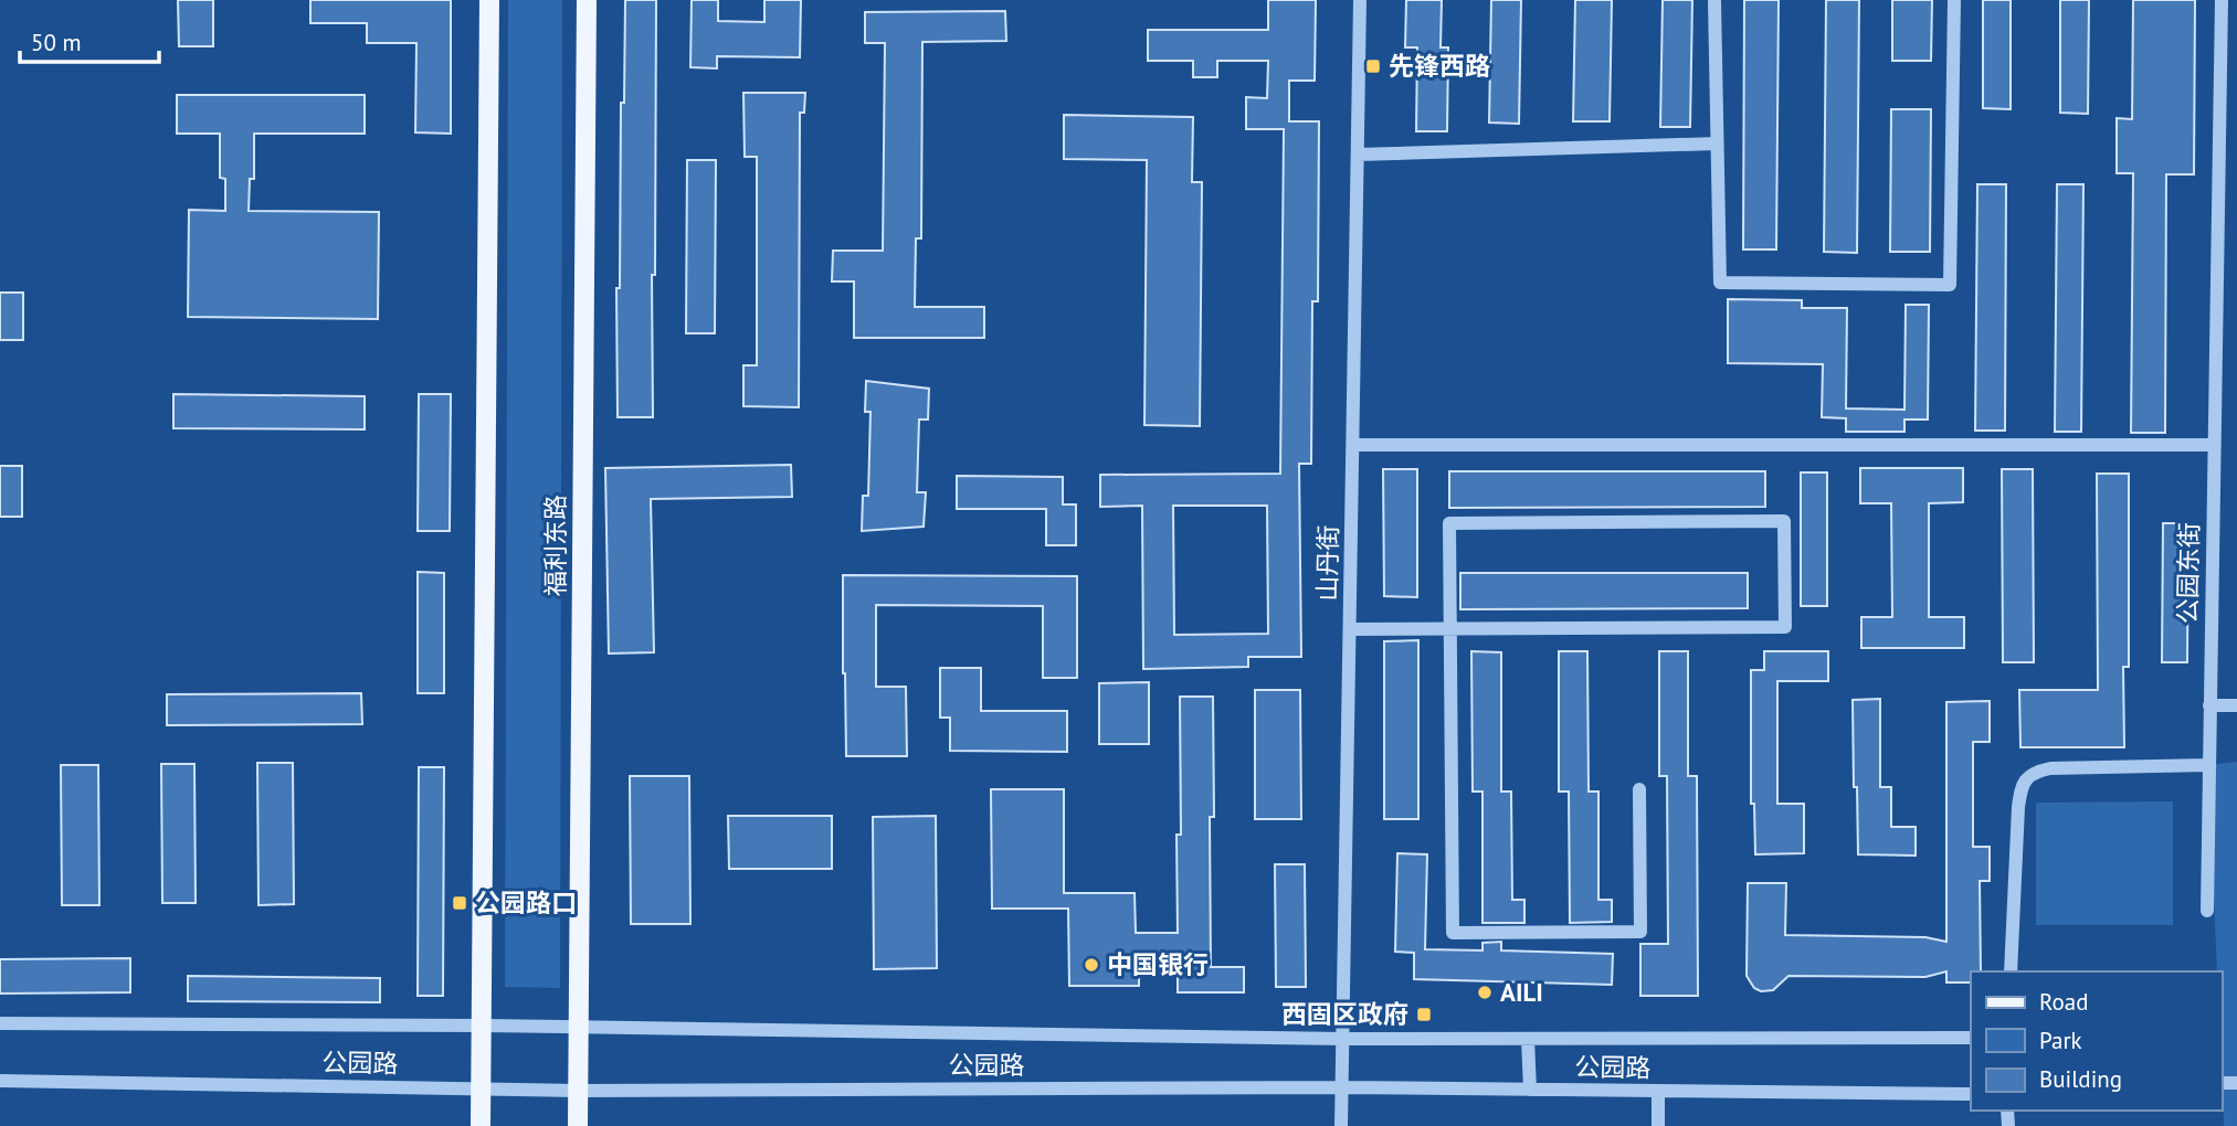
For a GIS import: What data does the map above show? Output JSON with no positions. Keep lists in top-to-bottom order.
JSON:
{
  "streets": {
    "main road": ["福利东路"],
    "street": ["山丹街", "公园东街", "公园路"]
  },
  "crossings": [
    ["福利东路", "公园路"],
    ["山丹街", "公园路"]
  ],
  "places": {
    "transit": ["先锋西路", "公园路口", "西固区政府"],
    "other": ["中国银行", "AILI"]
  },
  "legend": ["Road", "Park", "Building"],
  "scale_bar": "50 m"
}
